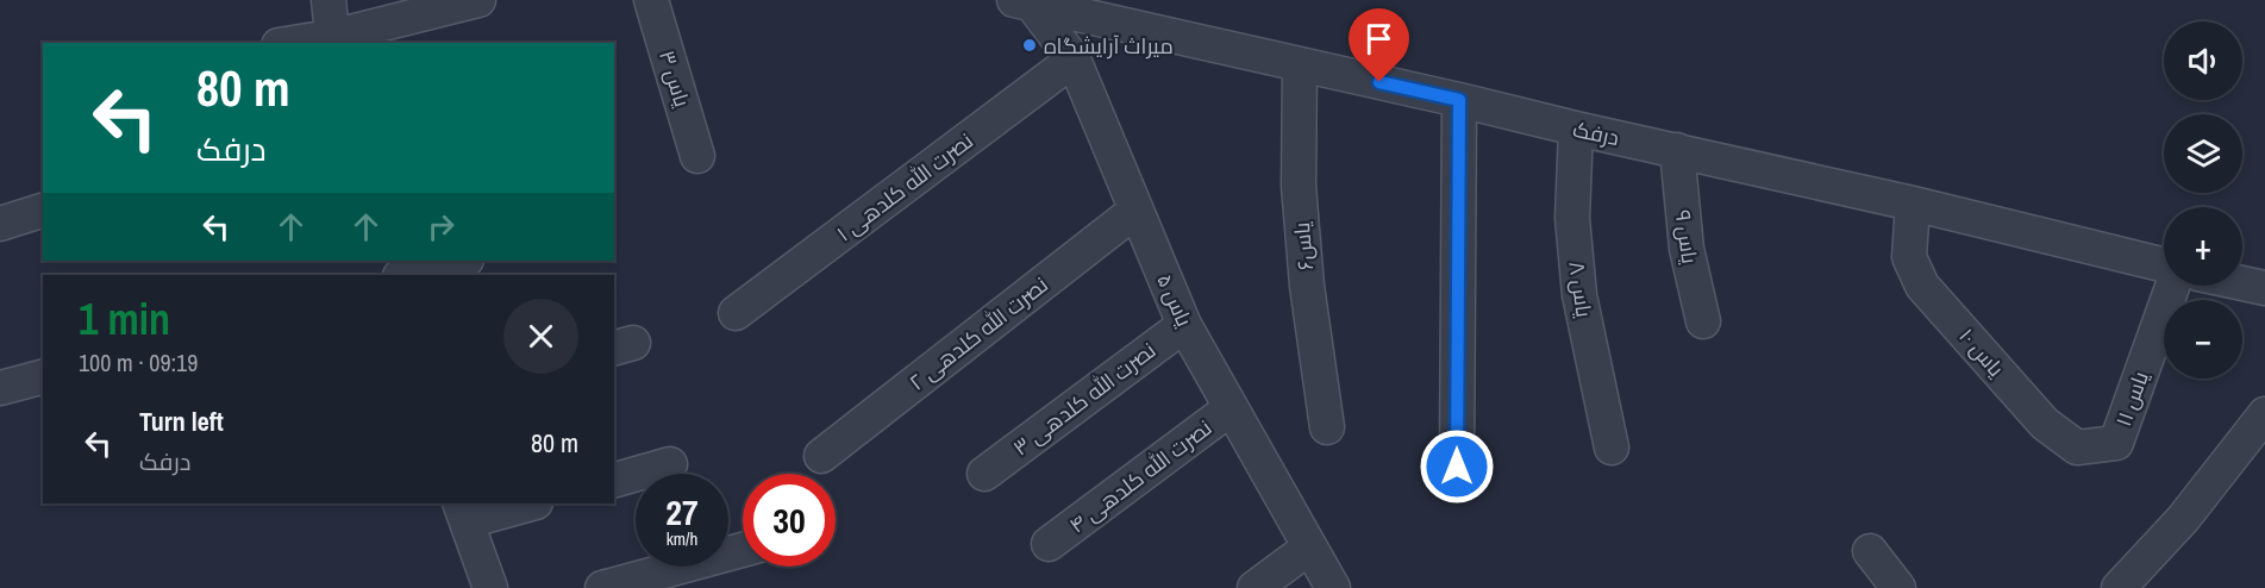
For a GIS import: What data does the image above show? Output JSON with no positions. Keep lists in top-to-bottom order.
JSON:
{
  "streets": {
    "street": [
      "یاس ۳",
      "درفک",
      "نصرت الله کلدهی ۱",
      "یاس ۹",
      "یاس۶",
      "یاس ۸",
      "یاس ۵",
      "نصرت الله کلدهی ۲",
      "یاس ۱۰",
      "نصرت الله کلدهی ۳",
      "یاس ۱۱",
      "نصرت الله کلدهی ۴"
    ]
  },
  "crossings": [
    ["درفک", "یاس ۹"],
    ["درفک", "یاس۶"],
    ["درفک", "یاس ۸"],
    ["درفک", "یاس ۵"],
    ["درفک", "یاس ۱۰"],
    ["نصرت الله کلدهی ۱", "یاس ۵"],
    ["یاس ۵", "نصرت الله کلدهی ۲"],
    ["یاس ۵", "نصرت الله کلدهی ۳"],
    ["یاس ۵", "نصرت الله کلدهی ۴"],
    ["یاس ۱۰", "یاس ۱۱"]
  ],
  "places": ["میراث آرایشگاه"],
  "page": {
    "map_buttons": ["+", "−"],
    "turn": ["80 m", "درفک"],
    "heading": ["1 min", "100 m · 09:19"],
    "list": [
      {
        "name": "Turn left",
        "note": "درفک",
        "value": "80 m"
      }
    ],
    "speed": "27 km/h",
    "limit": "30"
  }
}
